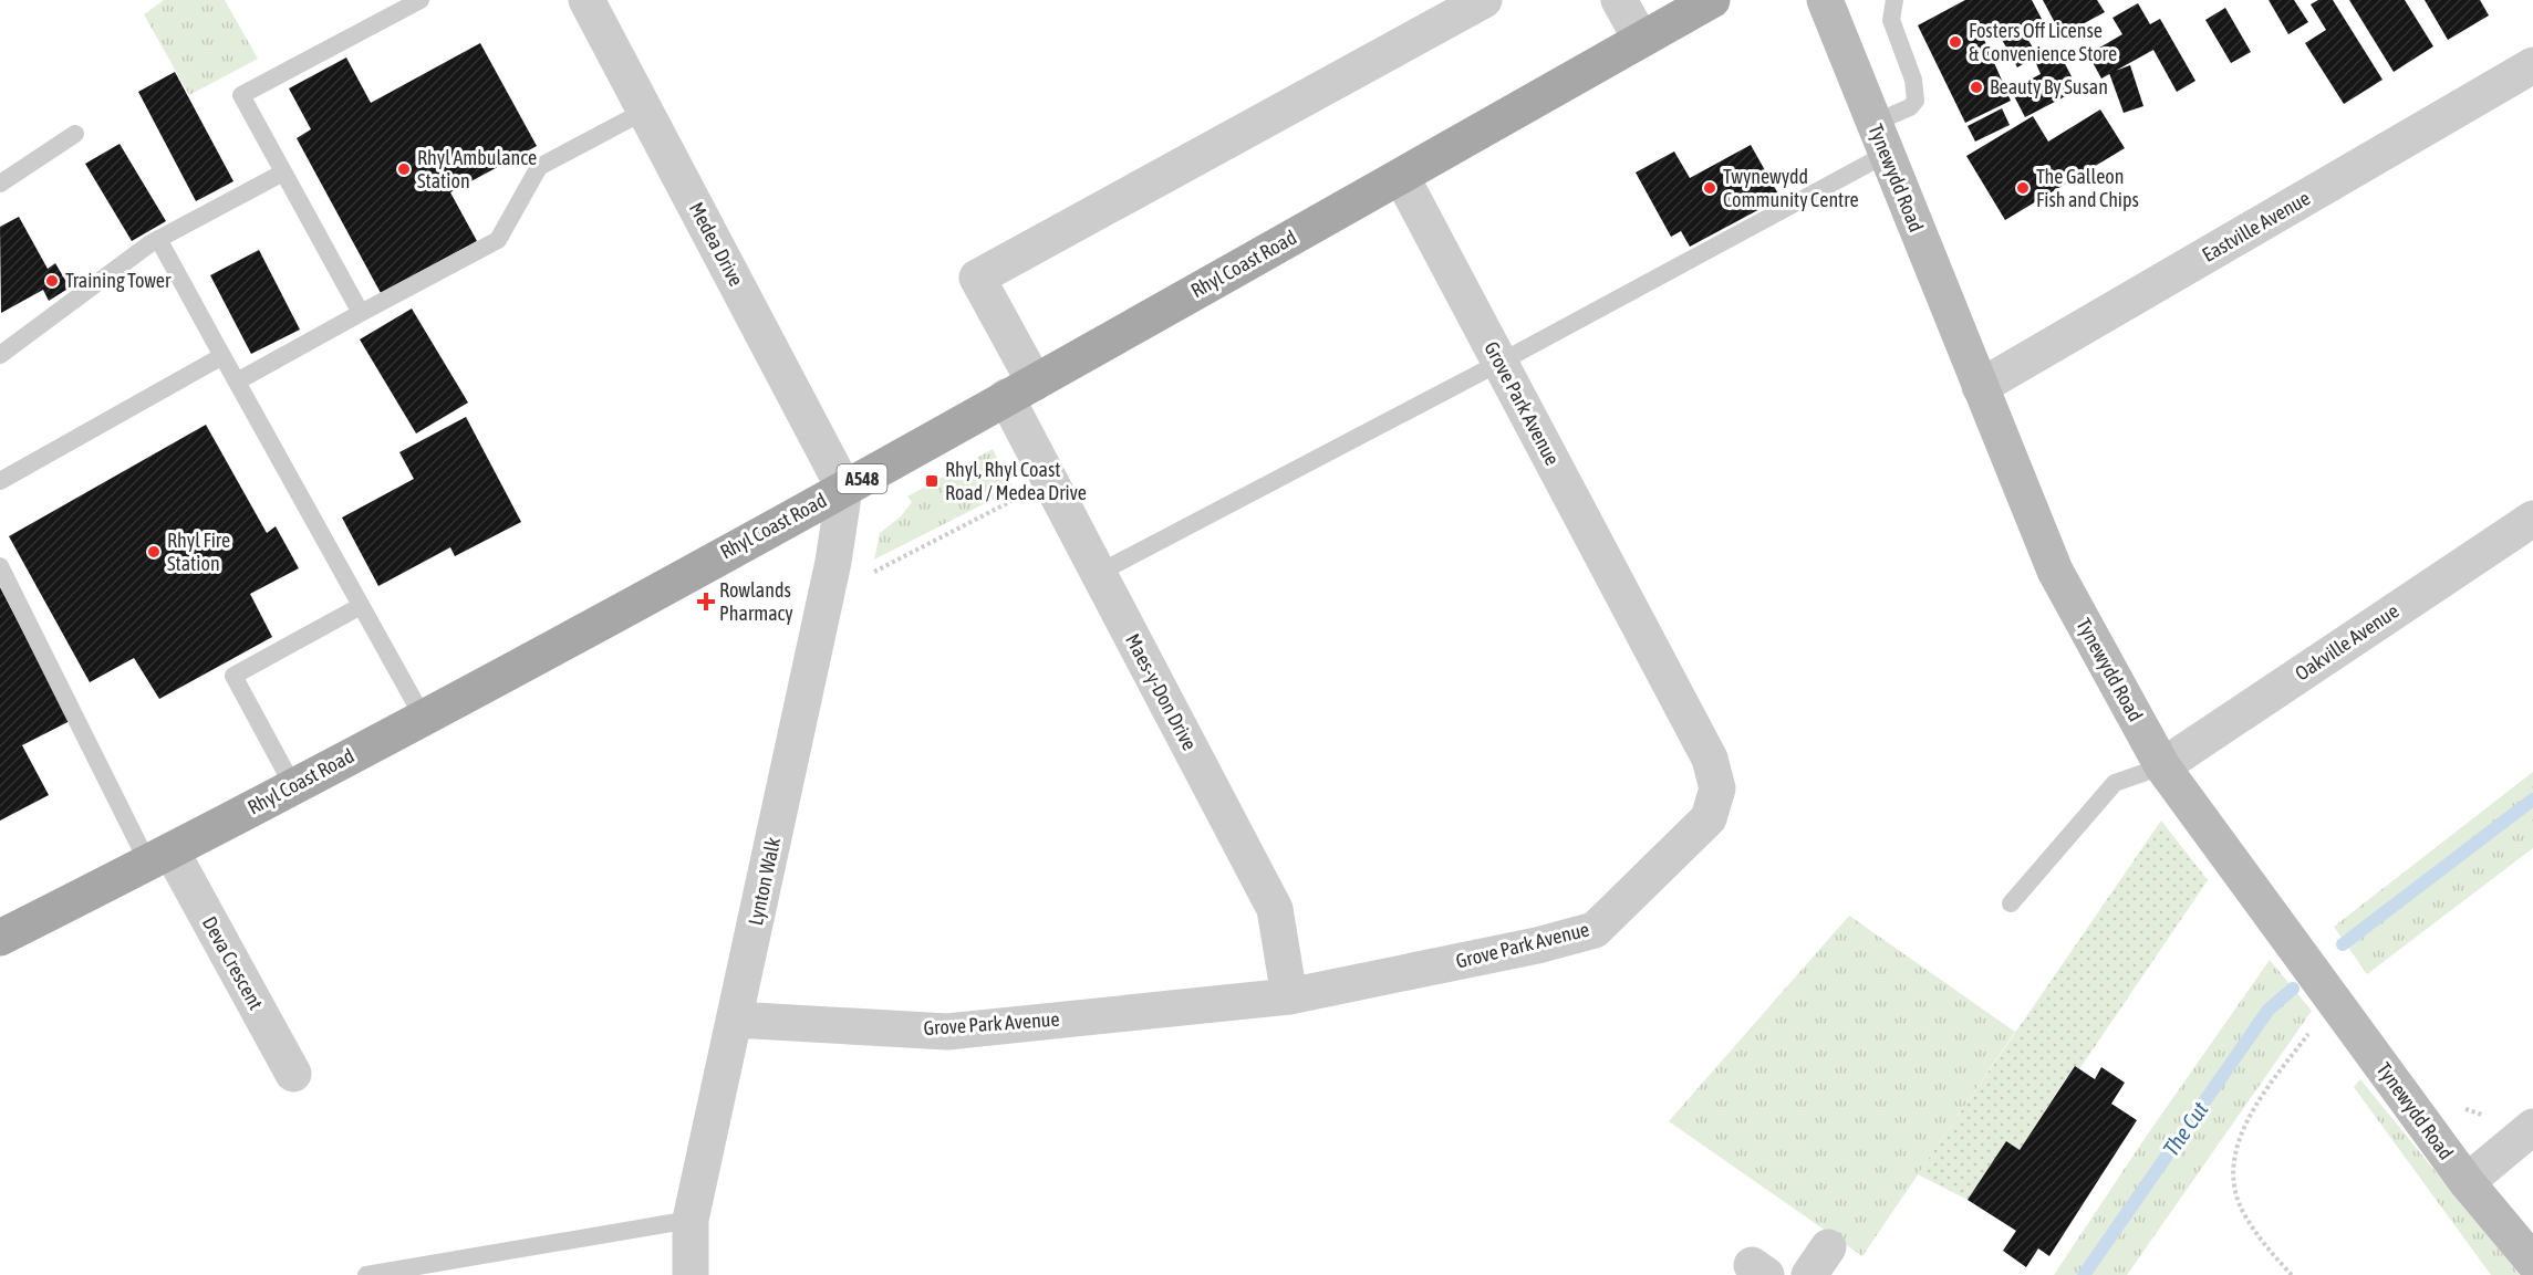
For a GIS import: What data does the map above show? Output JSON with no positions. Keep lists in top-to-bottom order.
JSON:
{
  "streets": {
    "main road": ["Rhyl Coast Road", "A548"],
    "street": [
      "Tynewydd Road",
      "Eastville Avenue",
      "Medea Drive",
      "Grove Park Avenue",
      "Oakville Avenue",
      "Maes-y-Don Drive",
      "Lynton Walk",
      "Deva Crescent"
    ]
  },
  "crossings": [
    ["Tynewydd Road", "Eastville Avenue"],
    ["Tynewydd Road", "Oakville Avenue"],
    ["Medea Drive", "Rhyl Coast Road"],
    ["Medea Drive", "Lynton Walk"],
    ["Rhyl Coast Road", "Grove Park Avenue"],
    ["Rhyl Coast Road", "Maes-y-Don Drive"],
    ["Rhyl Coast Road", "Lynton Walk"],
    ["Rhyl Coast Road", "Deva Crescent"],
    ["Grove Park Avenue", "Maes-y-Don Drive"],
    ["Grove Park Avenue", "Lynton Walk"]
  ],
  "water": ["The Cut"],
  "places": {
    "other": [
      "Fosters Off License & Convenience Store",
      "Beauty By Susan",
      "Rhyl Ambulance Station",
      "Twynewydd Community Centre",
      "The Galleon Fish and Chips",
      "Training Tower",
      "Rhyl Fire Station"
    ],
    "transit": ["Rhyl, Rhyl Coast Road / Medea Drive"],
    "health": ["Rowlands Pharmacy"]
  }
}
